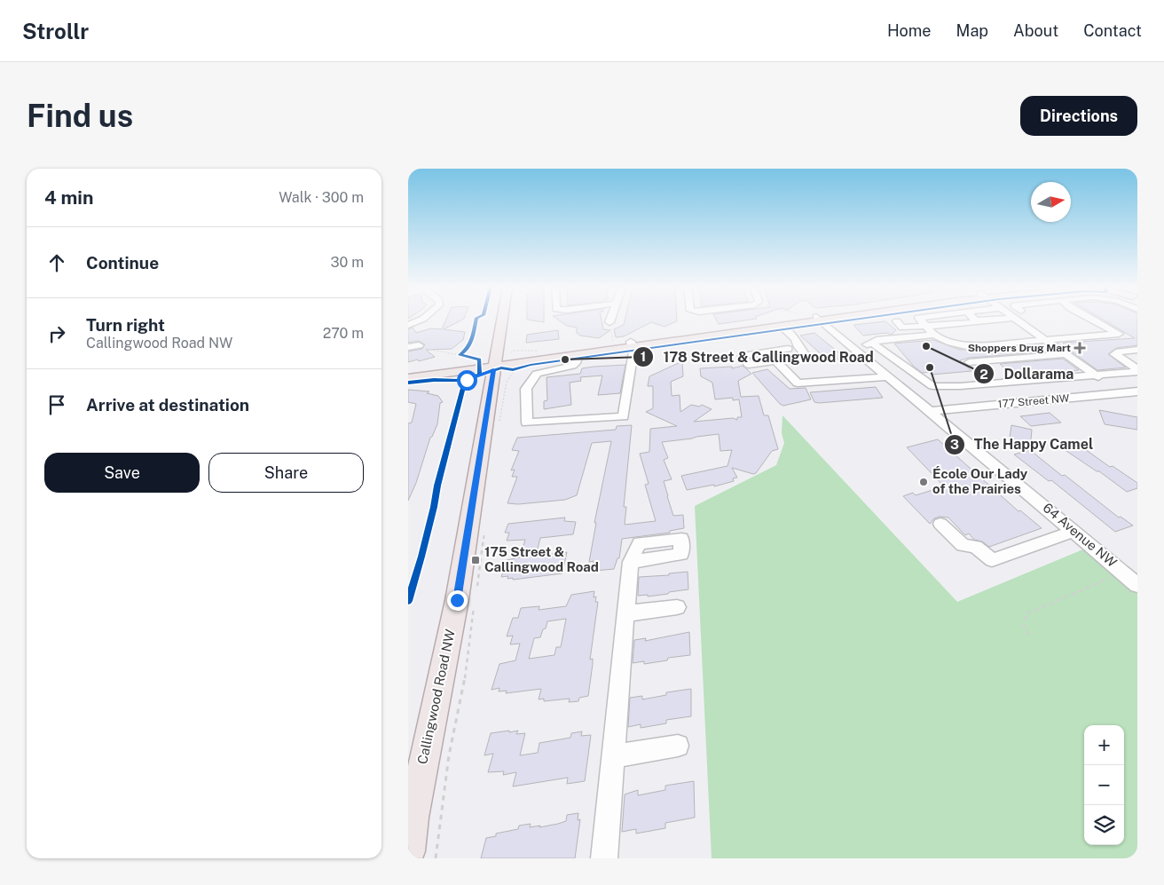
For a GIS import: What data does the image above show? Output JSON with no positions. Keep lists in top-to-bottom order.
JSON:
{
  "streets": {
    "main road": ["Callingwood Road NW"],
    "street": ["177 Street NW", "64 Avenue NW"]
  },
  "crossings": [
    ["177 Street NW", "64 Avenue NW"]
  ],
  "places": {
    "other": [
      "Dollarama",
      "178 Street & Callingwood Road",
      "The Happy Camel",
      "École Our Lady of the Prairies"
    ],
    "health": ["Shoppers Drug Mart"],
    "transit": ["175 Street & Callingwood Road"]
  },
  "north": "right",
  "page": {
    "header": "Strollr",
    "nav": [
      "Home",
      "Map",
      "About",
      "Contact"
    ],
    "buttons": [
      "Directions",
      ["Save", "Share"]
    ],
    "title": "Find us",
    "heading": ["4 min", "Walk · 300 m"],
    "list": [
      ["Continue", "30 m"],
      ["Turn right", "Callingwood Road NW", "270 m"],
      "Arrive at destination"
    ],
    "map_buttons": ["+", "−"]
  }
}
